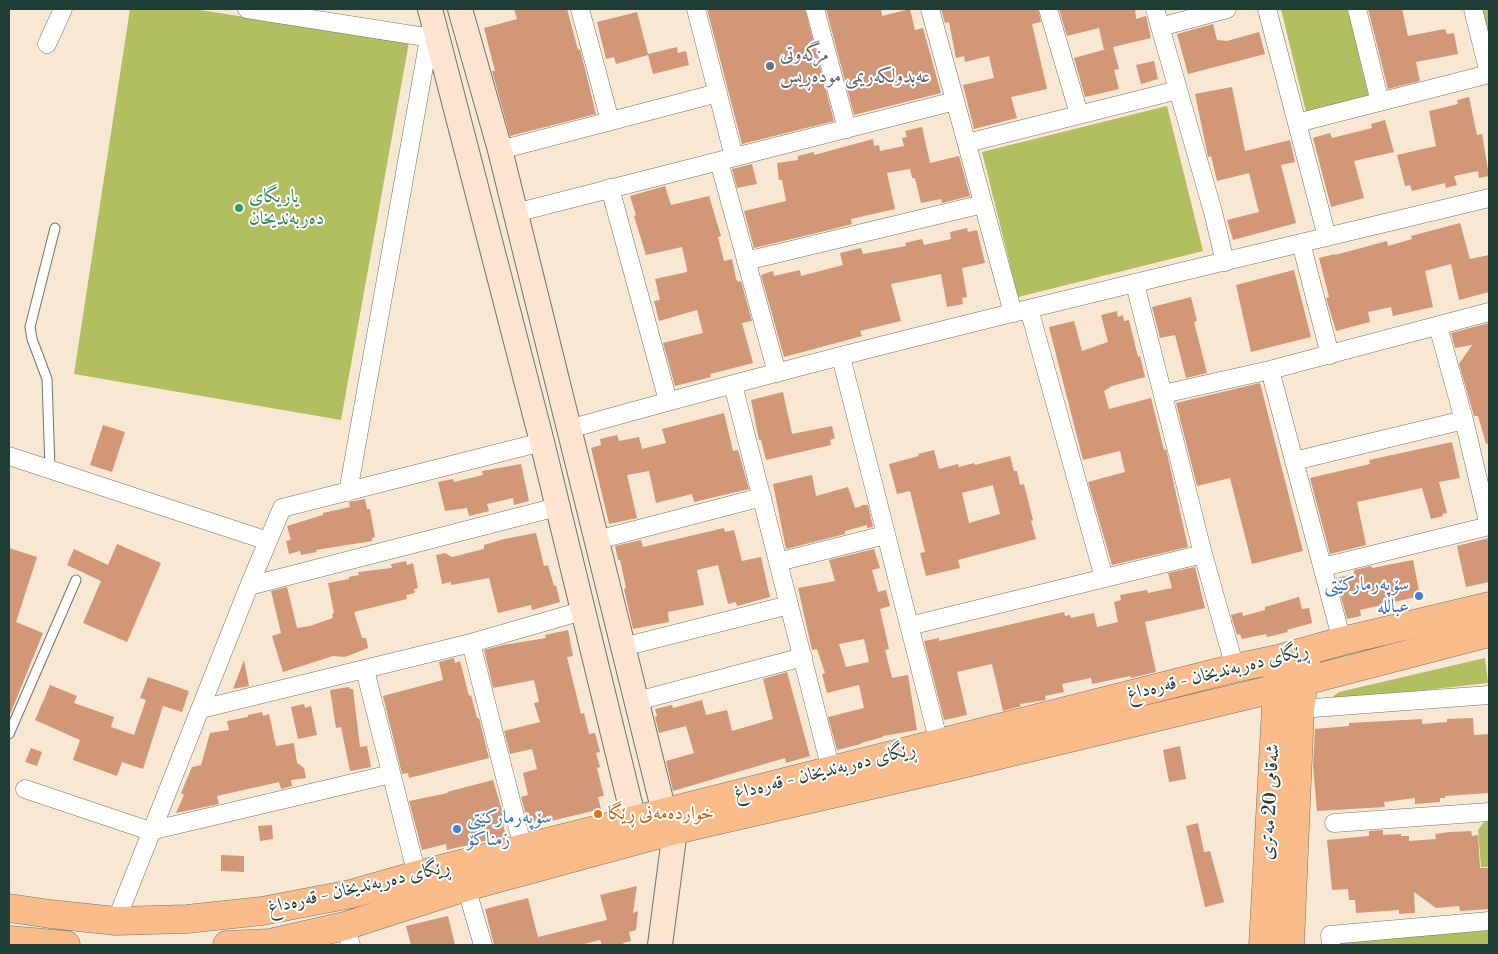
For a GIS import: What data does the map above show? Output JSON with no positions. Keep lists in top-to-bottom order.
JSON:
{
  "streets": {
    "main road": ["ڕێگای دەربەندیخان - قەرەداغ", "شەقامی 20 مەتری"]
  },
  "crossings": [
    ["ڕێگای دەربەندیخان - قەرەداغ", "شەقامی 20 مەتری"]
  ],
  "places": [
    "مزگەوتی عەبدولکەریمی مودەڕیس",
    "یاریگاى ده‌ربه‌ندیخان",
    "سۆپه‌رماركێتى عبالله",
    "خواردەمەنی ڕێگا",
    "سۆپەرمارکێتی زمناکۆ"
  ]
}
